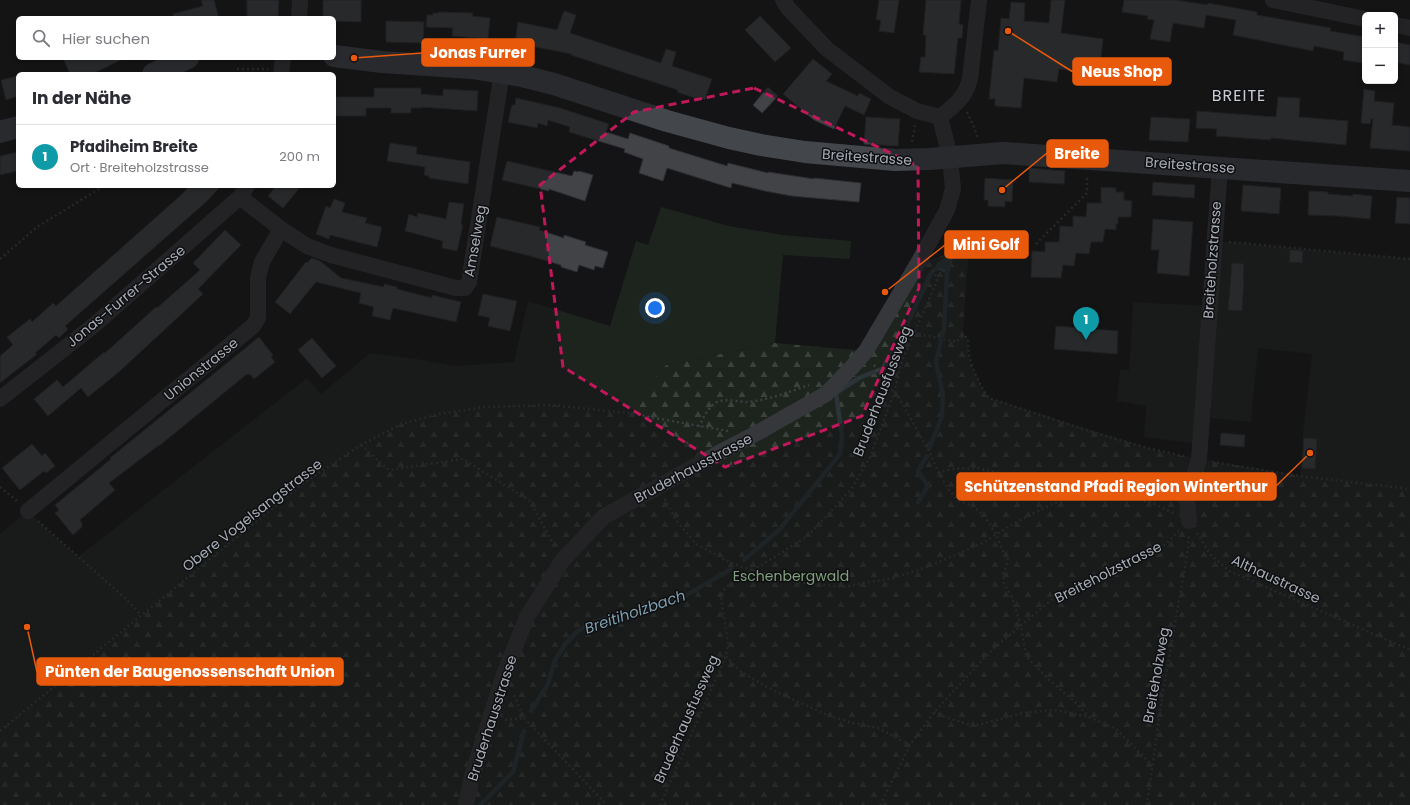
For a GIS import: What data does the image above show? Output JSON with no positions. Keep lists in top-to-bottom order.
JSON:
{
  "streets": {
    "main road": ["Breitestrasse"],
    "street": [
      "Amselweg",
      "Breiteholzstrasse",
      "Jonas-Furrer-Strasse",
      "Unionstrasse",
      "Bruderhausstrasse"
    ],
    "path": [
      "Bruderhausfussweg",
      "Obere Vogelsangstrasse",
      "Althaustrasse",
      "Breiteholzweg"
    ]
  },
  "crossings": [
    ["Breitestrasse", "Amselweg"],
    ["Breitestrasse", "Breiteholzstrasse"],
    ["Breitestrasse", "Bruderhausstrasse"],
    ["Amselweg", "Unionstrasse"],
    ["Breiteholzstrasse", "Althaustrasse"]
  ],
  "districts": ["BREITE"],
  "water": ["Breitiholzbach"],
  "parks": ["Eschenbergwald"],
  "places": [
    "Neus Shop",
    "Jonas Furrer",
    "Breite",
    "Mini Golf",
    "Schützenstand Pfadi Region Winterthur",
    "Pünten der Baugenossenschaft Union"
  ],
  "page": {
    "map_buttons": ["+", "−"],
    "search": "Hier suchen",
    "heading": "In der Nähe",
    "list": [
      {
        "mark": "1",
        "name": "Pfadiheim Breite",
        "note": "Ort · Breiteholzstrasse",
        "value": "200 m"
      }
    ],
    "pins": "1"
  }
}
